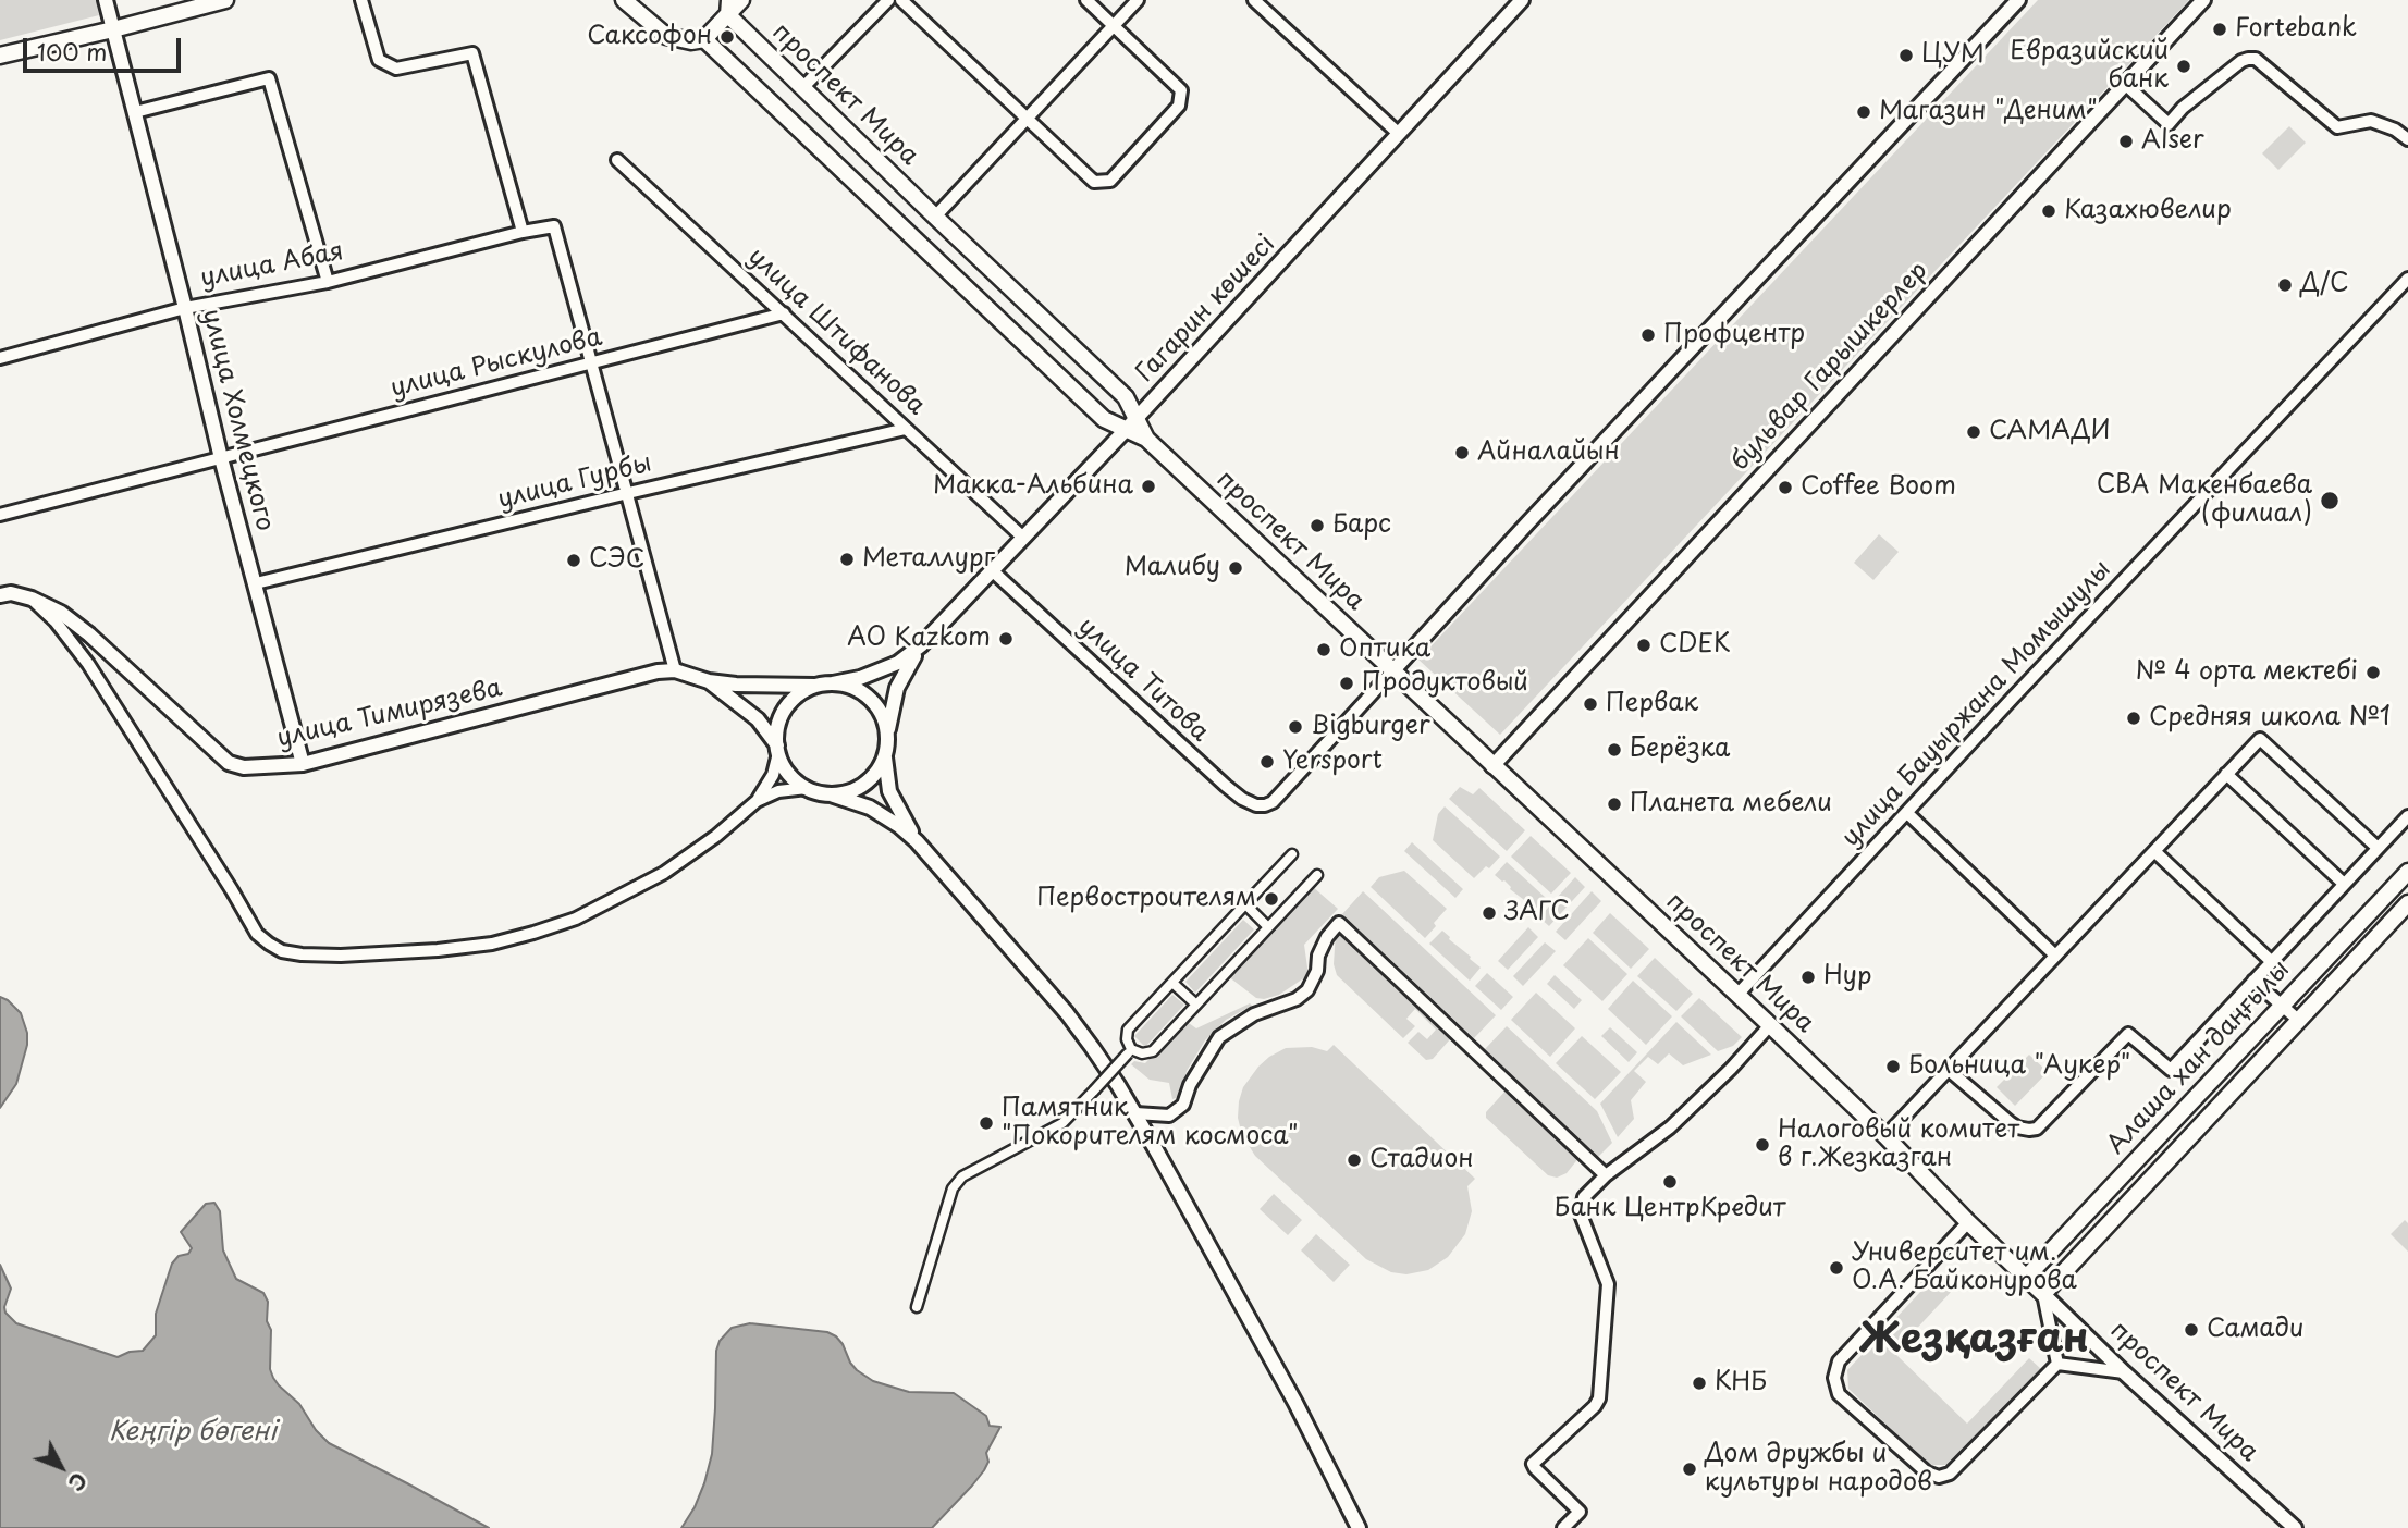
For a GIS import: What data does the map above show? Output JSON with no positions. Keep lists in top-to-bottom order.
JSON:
{
  "streets": {
    "main road": ["проспект Мира", "Алаша хан даңғылы"],
    "street": [
      "улица Абая",
      "Гагарин көшесі",
      "улица Штифанова",
      "улица Рыскулова",
      "бульвар Гарышкерлер",
      "улица Холмецкого",
      "улица Гурбы",
      "улица Титова",
      "улица Бауыржана Момышулы",
      "улица Тимирязева"
    ]
  },
  "crossings": [
    ["проспект Мира", "Гагарин көшесі"],
    ["проспект Мира", "бульвар Гарышкерлер"],
    ["проспект Мира", "улица Титова"],
    ["проспект Мира", "улица Бауыржана Момышулы"],
    ["проспект Мира", "Алаша хан даңғылы"],
    ["улица Абая", "улица Рыскулова"],
    ["улица Абая", "улица Холмецкого"],
    ["Гагарин көшесі", "улица Штифанова"],
    ["Гагарин көшесі", "улица Титова"],
    ["улица Штифанова", "улица Рыскулова"],
    ["улица Штифанова", "улица Гурбы"],
    ["улица Рыскулова", "улица Холмецкого"],
    ["улица Холмецкого", "улица Гурбы"],
    ["улица Холмецкого", "улица Тимирязева"]
  ],
  "districts": ["Жезқазған"],
  "water": ["Кеңгір бөгені"],
  "places": [
    "Fortebank",
    "Саксофон",
    "ЦУМ",
    "Евразийский банк",
    "Магазин \"Деним\"",
    "Alser",
    "Казахювелир",
    "Д/С",
    "Профцентр",
    "САМАДИ",
    "Айналайын",
    "Макка-Альбина",
    "Coffee Boom",
    "СВА Макенбаева (филиал)",
    "Барс",
    "Металлург",
    "СЭС",
    "Малибу",
    "AO Kazkom",
    "CDEK",
    "Оптика",
    "№ 4 орта мектебі",
    "Продуктовый",
    "Первак",
    "Средняя школа №1",
    "Bigburger",
    "Берёзка",
    "Yersport",
    "Планета мебели",
    "Первостроителям",
    "ЗАГС",
    "Нур",
    "Больница \"Аукер\"",
    "Памятник \"Покорителям космоса\"",
    "Налоговый комитет в г.Жезказган",
    "Стадион",
    "Банк ЦентрКредит",
    "Университет им. О.А. Байконурова",
    "Самади",
    "КНБ",
    "Дом дружбы и культуры народов"
  ],
  "scale_bar": "100 m",
  "north": "bottom right"
}
